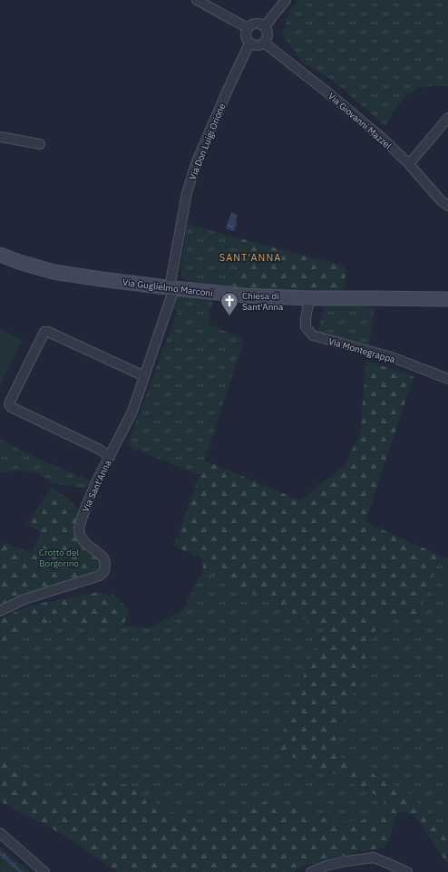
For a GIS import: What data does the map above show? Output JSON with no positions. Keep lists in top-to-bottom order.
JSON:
{
  "streets": {
    "street": [
      "Via Giovanni Mazzel",
      "Via Don Luigi Orione",
      "Via Guglielmo Marconi",
      "Via Montegrappa",
      "Via Sant'Anna"
    ]
  },
  "crossings": [
    ["Via Giovanni Mazzel", "Via Don Luigi Orione"],
    ["Via Don Luigi Orione", "Via Guglielmo Marconi"],
    ["Via Don Luigi Orione", "Via Sant'Anna"],
    ["Via Guglielmo Marconi", "Via Montegrappa"],
    ["Via Guglielmo Marconi", "Via Sant'Anna"]
  ],
  "districts": ["SANT'ANNA"],
  "parks": ["Crotto del Borgorino"],
  "places": {
    "church": ["Chiesa di Sant'Anna"]
  }
}
